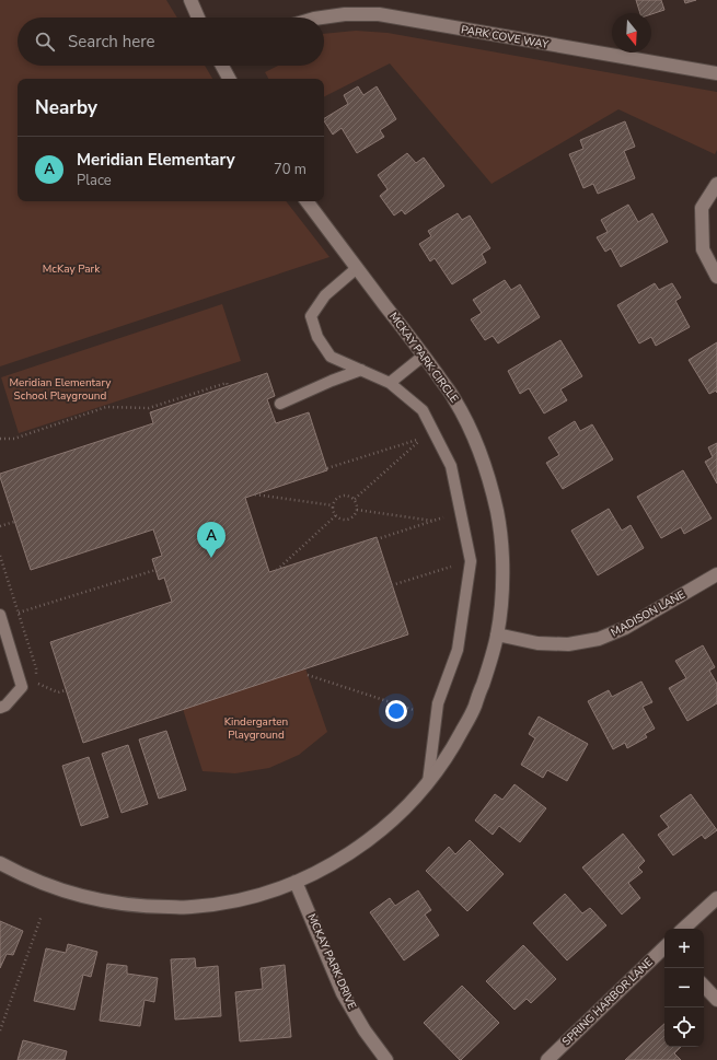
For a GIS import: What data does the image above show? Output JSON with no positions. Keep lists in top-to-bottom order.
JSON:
{
  "streets": {
    "street": [
      "PARK COVE WAY",
      "MCKAY PARK CIRCLE",
      "MADISON LANE",
      "MCKAY PARK DRIVE",
      "SPRING HARBOR LANE"
    ]
  },
  "crossings": [
    ["MCKAY PARK CIRCLE", "MADISON LANE"],
    ["MCKAY PARK CIRCLE", "MCKAY PARK DRIVE"]
  ],
  "parks": ["McKay Park", "Meridian Elementary School Playground", "Kindergarten Playground"],
  "north": "bottom",
  "page": {
    "search": "Search here",
    "heading": "Nearby",
    "list": [
      {
        "mark": "A",
        "name": "Meridian Elementary",
        "note": "Place",
        "value": "70 m"
      }
    ],
    "pins": "A",
    "map_buttons": ["+", "−"]
  }
}
